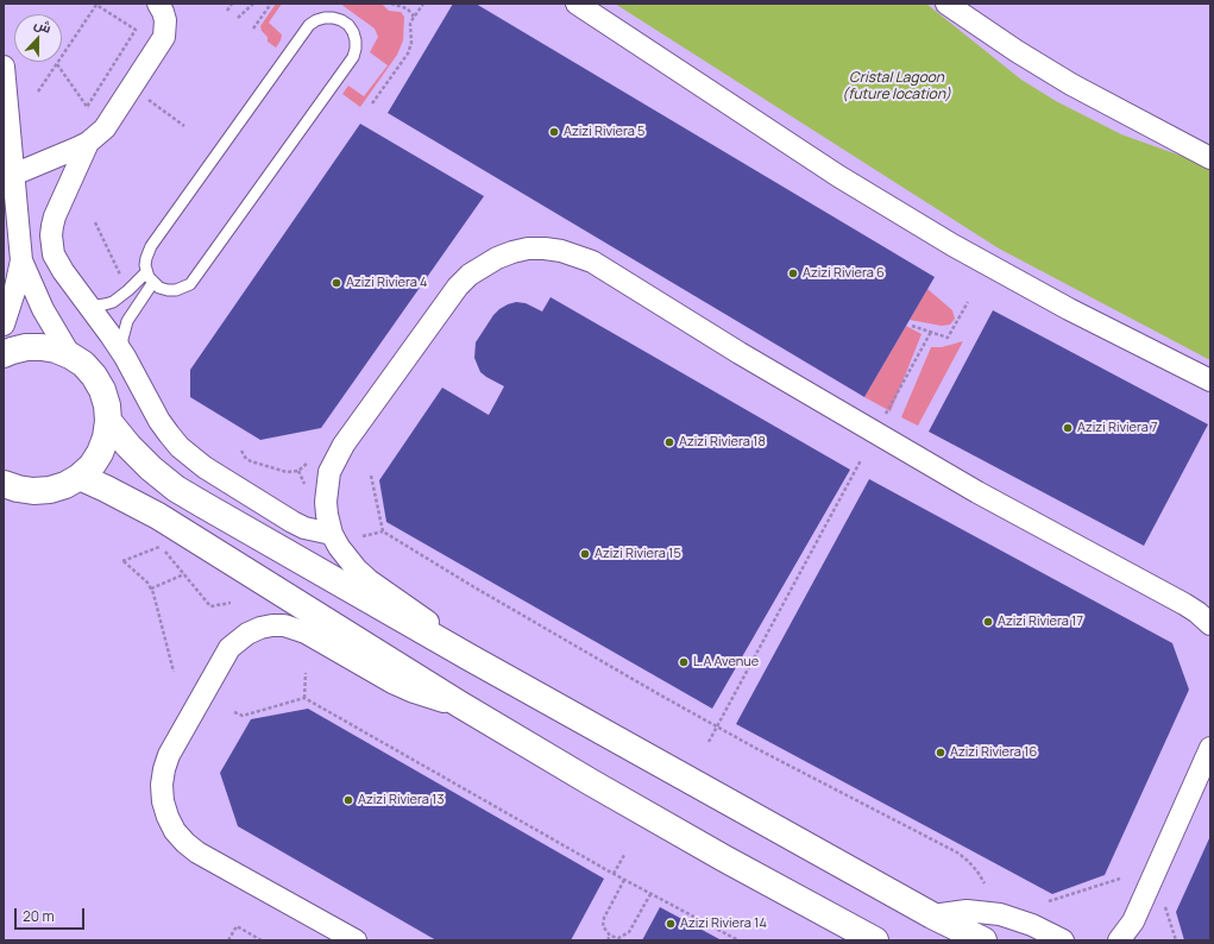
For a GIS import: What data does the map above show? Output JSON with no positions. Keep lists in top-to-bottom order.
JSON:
{
  "water": ["Cristal Lagoon (future location)"],
  "places": [
    "Azizi Riviera 5",
    "Azizi Riviera 6",
    "Azizi Riviera 4",
    "Azizi Riviera 7",
    "Azizi Riviera 18",
    "Azizi Riviera 15",
    "Azizi Riviera 17",
    "L.A Avenue",
    "Azizi Riviera 16",
    "Azizi Riviera 13",
    "Azizi Riviera 14"
  ],
  "scale_bar": "20 m",
  "north": "top"
}
